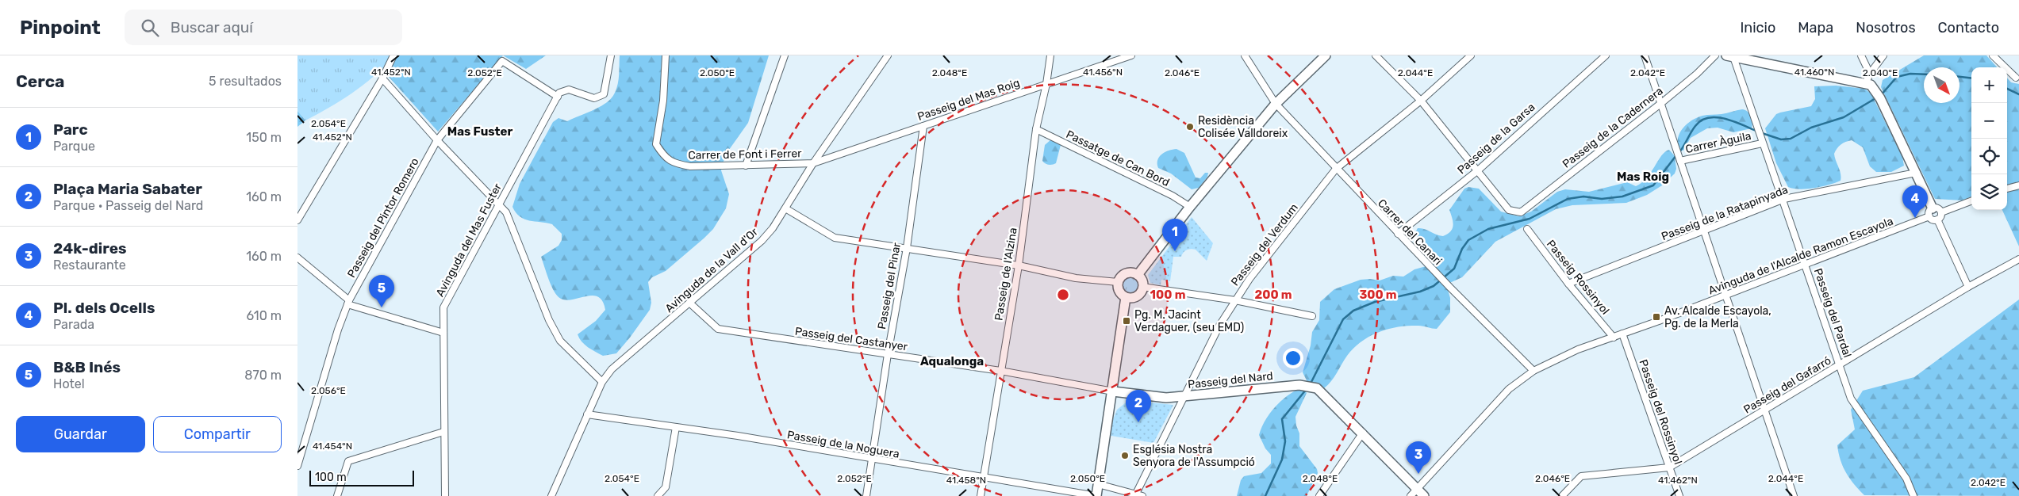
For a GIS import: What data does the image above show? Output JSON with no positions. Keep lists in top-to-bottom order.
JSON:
{
  "streets": {
    "street": [
      "Passeig del Mas Roig",
      "Passeig de la Cadernera",
      "Passeig de la Garsa",
      "Carrer Àguila",
      "Carrer de Font i Ferrer",
      "Passatge de Can Bord",
      "Passeig de la Ratapinyada",
      "Passeig del Pintor Romero",
      "Carrer del Canari",
      "Avinguda del Mas Fuster",
      "Passeig del Verdum",
      "Avinguda de l'Alcalde Ramon Escayola",
      "Avinguda de la Vall d'Or",
      "Passeig de l'Alzina",
      "Passeig Rossinyol",
      "Passeig del Pinar",
      "Passeig del Pardal",
      "Passeig del Castanyer",
      "Passeig del Nard",
      "Passeig del Gafarró",
      "Passeig del Rossinyol",
      "Passeig de la Noguera"
    ]
  },
  "crossings": [
    ["Passeig del Mas Roig", "Carrer de Font i Ferrer"],
    ["Passeig del Mas Roig", "Avinguda de la Vall d'Or"],
    ["Passeig del Mas Roig", "Passeig de l'Alzina"],
    ["Passeig del Mas Roig", "Passeig del Pinar"],
    ["Passeig de la Cadernera", "Passeig de la Garsa"],
    ["Passeig de la Garsa", "Carrer del Canari"],
    ["Carrer Àguila", "Passeig del Pardal"],
    ["Carrer de Font i Ferrer", "Avinguda de la Vall d'Or"],
    ["Passatge de Can Bord", "Passeig de l'Alzina"],
    ["Passeig de la Ratapinyada", "Passeig Rossinyol"],
    ["Passeig de la Ratapinyada", "Passeig del Pardal"],
    ["Passeig del Pintor Romero", "Avinguda del Mas Fuster"],
    ["Carrer del Canari", "Passeig del Verdum"],
    ["Carrer del Canari", "Avinguda de l'Alcalde Ramon Escayola"],
    ["Passeig del Verdum", "Passeig del Nard"],
    ["Avinguda de l'Alcalde Ramon Escayola", "Passeig Rossinyol"],
    ["Avinguda de l'Alcalde Ramon Escayola", "Passeig del Pardal"],
    ["Avinguda de l'Alcalde Ramon Escayola", "Passeig del Nard"],
    ["Avinguda de l'Alcalde Ramon Escayola", "Passeig del Rossinyol"],
    ["Avinguda de la Vall d'Or", "Passeig del Castanyer"],
    ["Avinguda de la Vall d'Or", "Passeig de la Noguera"],
    ["Passeig de l'Alzina", "Passeig del Castanyer"],
    ["Passeig de l'Alzina", "Passeig de la Noguera"],
    ["Passeig del Pinar", "Passeig del Castanyer"],
    ["Passeig del Pinar", "Passeig de la Noguera"],
    ["Passeig del Pardal", "Passeig del Gafarró"],
    ["Passeig del Castanyer", "Passeig del Nard"],
    ["Passeig del Gafarró", "Passeig del Rossinyol"]
  ],
  "districts": ["Mas Fuster", "Mas Roig", "Aqualonga"],
  "places": {
    "other": ["Residència Colisée Valldoreix", "Església Nostra Senyora de l'Assumpció"],
    "transit": ["Av. Alcalde Escayola, Pg. de la Merla", "Pg. M. Jacint Verdaguer, (seu EMD)"]
  },
  "scale_bar": "100 m",
  "north": "bottom right",
  "page": {
    "header": "Pinpoint",
    "search": "Buscar aquí",
    "nav": [
      "Inicio",
      "Mapa",
      "Nosotros",
      "Contacto"
    ],
    "heading": ["Cerca", "5 resultados"],
    "map_buttons": ["+", "−"],
    "list": [
      {
        "mark": "1",
        "name": "Parc",
        "note": "Parque",
        "value": "150 m"
      },
      {
        "mark": "2",
        "name": "Plaça Maria Sabater",
        "note": "Parque · Passeig del Nard",
        "value": "160 m"
      },
      {
        "mark": "3",
        "name": "24k-dires",
        "note": "Restaurante",
        "value": "160 m"
      },
      {
        "mark": "4",
        "name": "Pl. dels Ocells",
        "note": "Parada",
        "value": "610 m"
      },
      {
        "mark": "5",
        "name": "B&B Inés",
        "note": "Hotel",
        "value": "870 m"
      }
    ],
    "pins": [
      "4",
      "1",
      "5",
      "2",
      "3"
    ],
    "buttons": ["Guardar", "Compartir"],
    "scale": "100 m"
  },
  "coordinates": [
    "41.452°N",
    "41.456°N",
    "41.460°N",
    "2.050°E",
    "2.048°E",
    "2.046°E",
    "2.042°E",
    "2.052°E",
    "2.044°E",
    "2.040°E",
    "2.054°E",
    "2.056°E",
    "41.454°N",
    "41.458°N",
    "41.462°N"
  ],
  "rings": ["100 m", "200 m", "300 m"]
}
